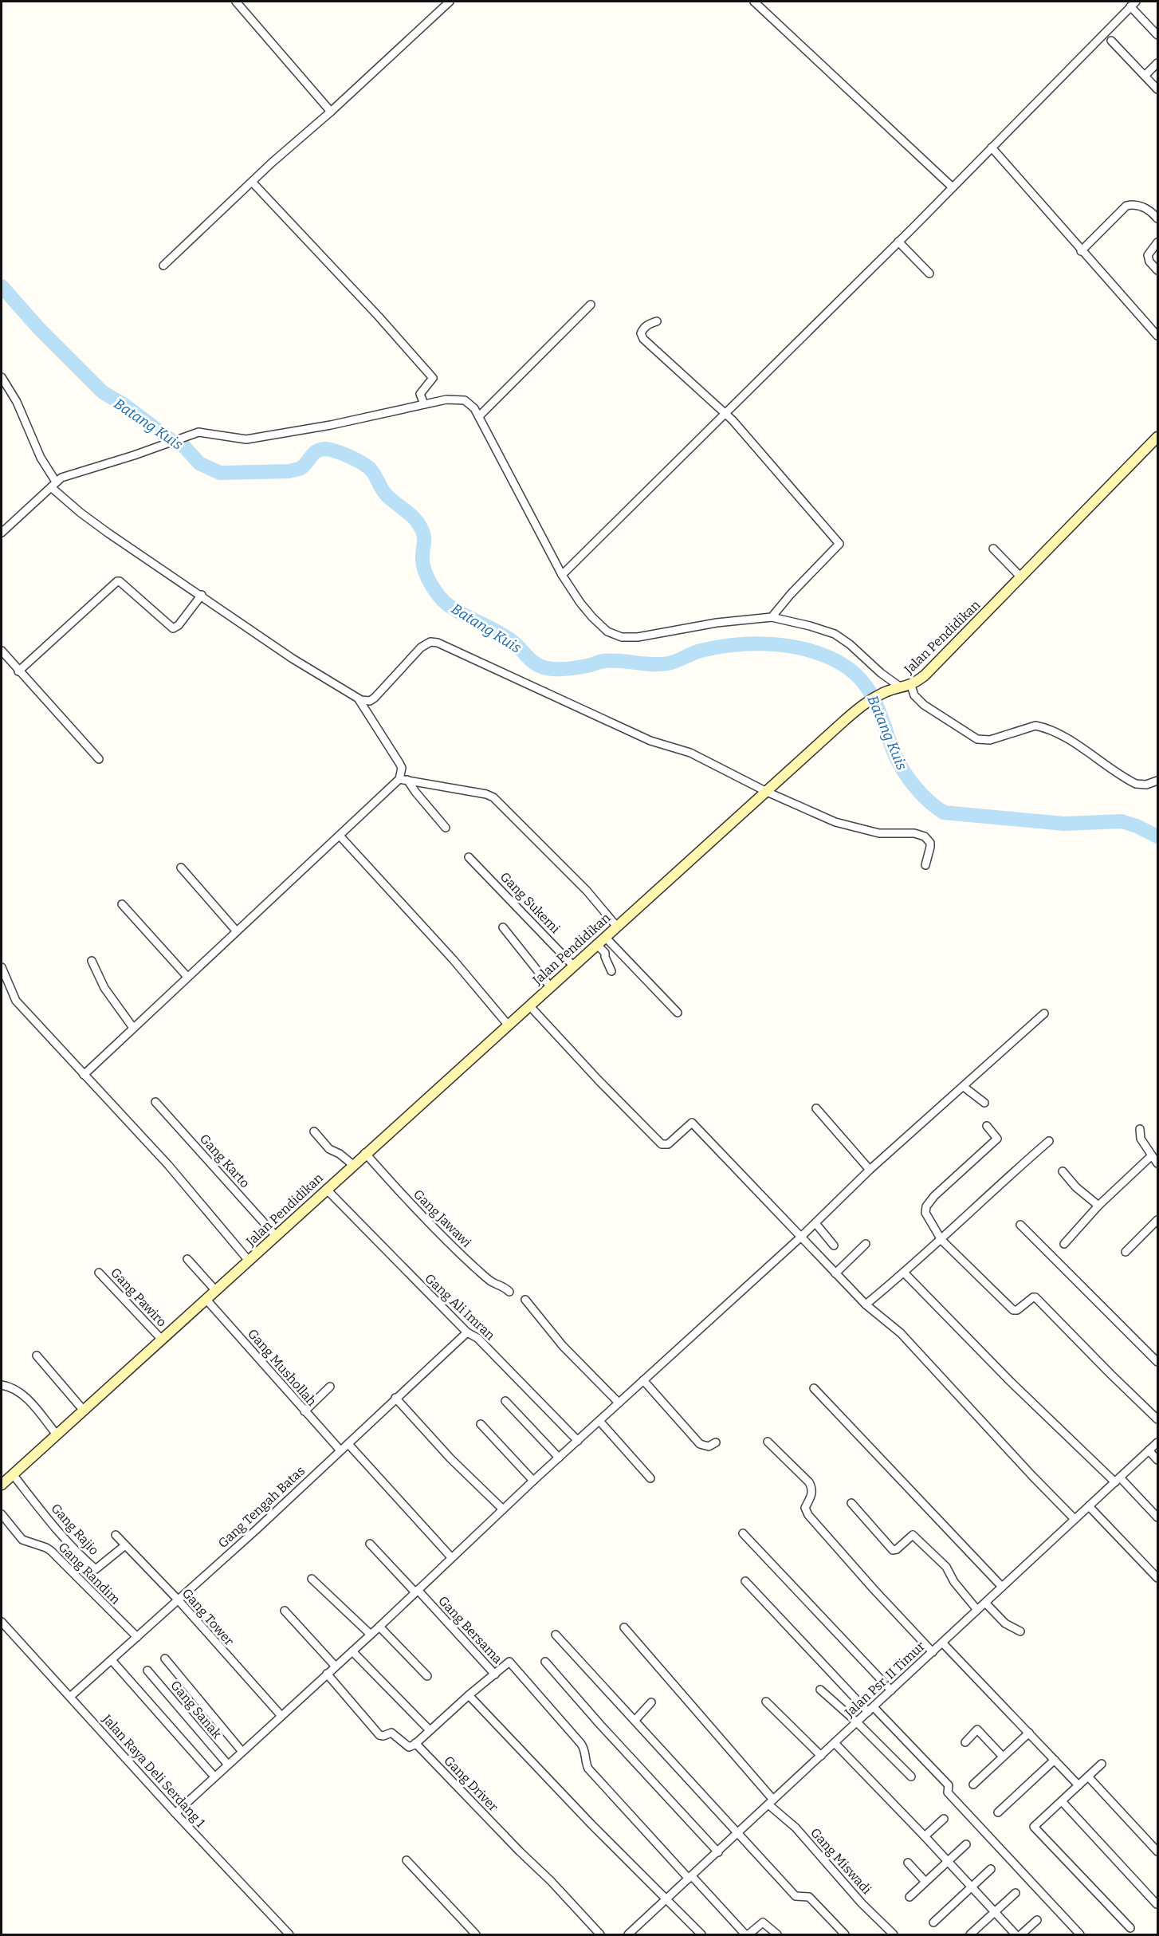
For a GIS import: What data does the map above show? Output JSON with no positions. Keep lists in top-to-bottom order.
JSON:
{
  "streets": {
    "main road": ["Jalan Pendidikan"],
    "street": [
      "Gang Sukemi",
      "Gang Karto",
      "Gang Jawawi",
      "Gang Pawiro",
      "Gang Ali Imran",
      "Gang Mushollah",
      "Gang Tengah Batas",
      "Gang Rajio",
      "Gang Randim",
      "Gang Tower",
      "Gang Bersama",
      "Jalan Psr. II Timur",
      "Gang Sanak",
      "Jalan Raya Deli Serdang 1",
      "Gang Driver",
      "Gang Miswadi"
    ]
  },
  "crossings": [
    ["Jalan Pendidikan", "Gang Sukemi"],
    ["Jalan Pendidikan", "Gang Karto"],
    ["Jalan Pendidikan", "Gang Jawawi"],
    ["Jalan Pendidikan", "Gang Pawiro"],
    ["Jalan Pendidikan", "Gang Ali Imran"],
    ["Jalan Pendidikan", "Gang Mushollah"],
    ["Jalan Pendidikan", "Gang Rajio"],
    ["Gang Ali Imran", "Gang Tengah Batas"],
    ["Gang Mushollah", "Gang Tengah Batas"],
    ["Gang Tengah Batas", "Gang Randim"],
    ["Gang Tengah Batas", "Gang Tower"],
    ["Gang Tengah Batas", "Jalan Raya Deli Serdang 1"],
    ["Gang Rajio", "Gang Tower"],
    ["Gang Bersama", "Jalan Psr. II Timur"],
    ["Jalan Psr. II Timur", "Gang Miswadi"]
  ],
  "water": ["Batang Kuis"]
}
